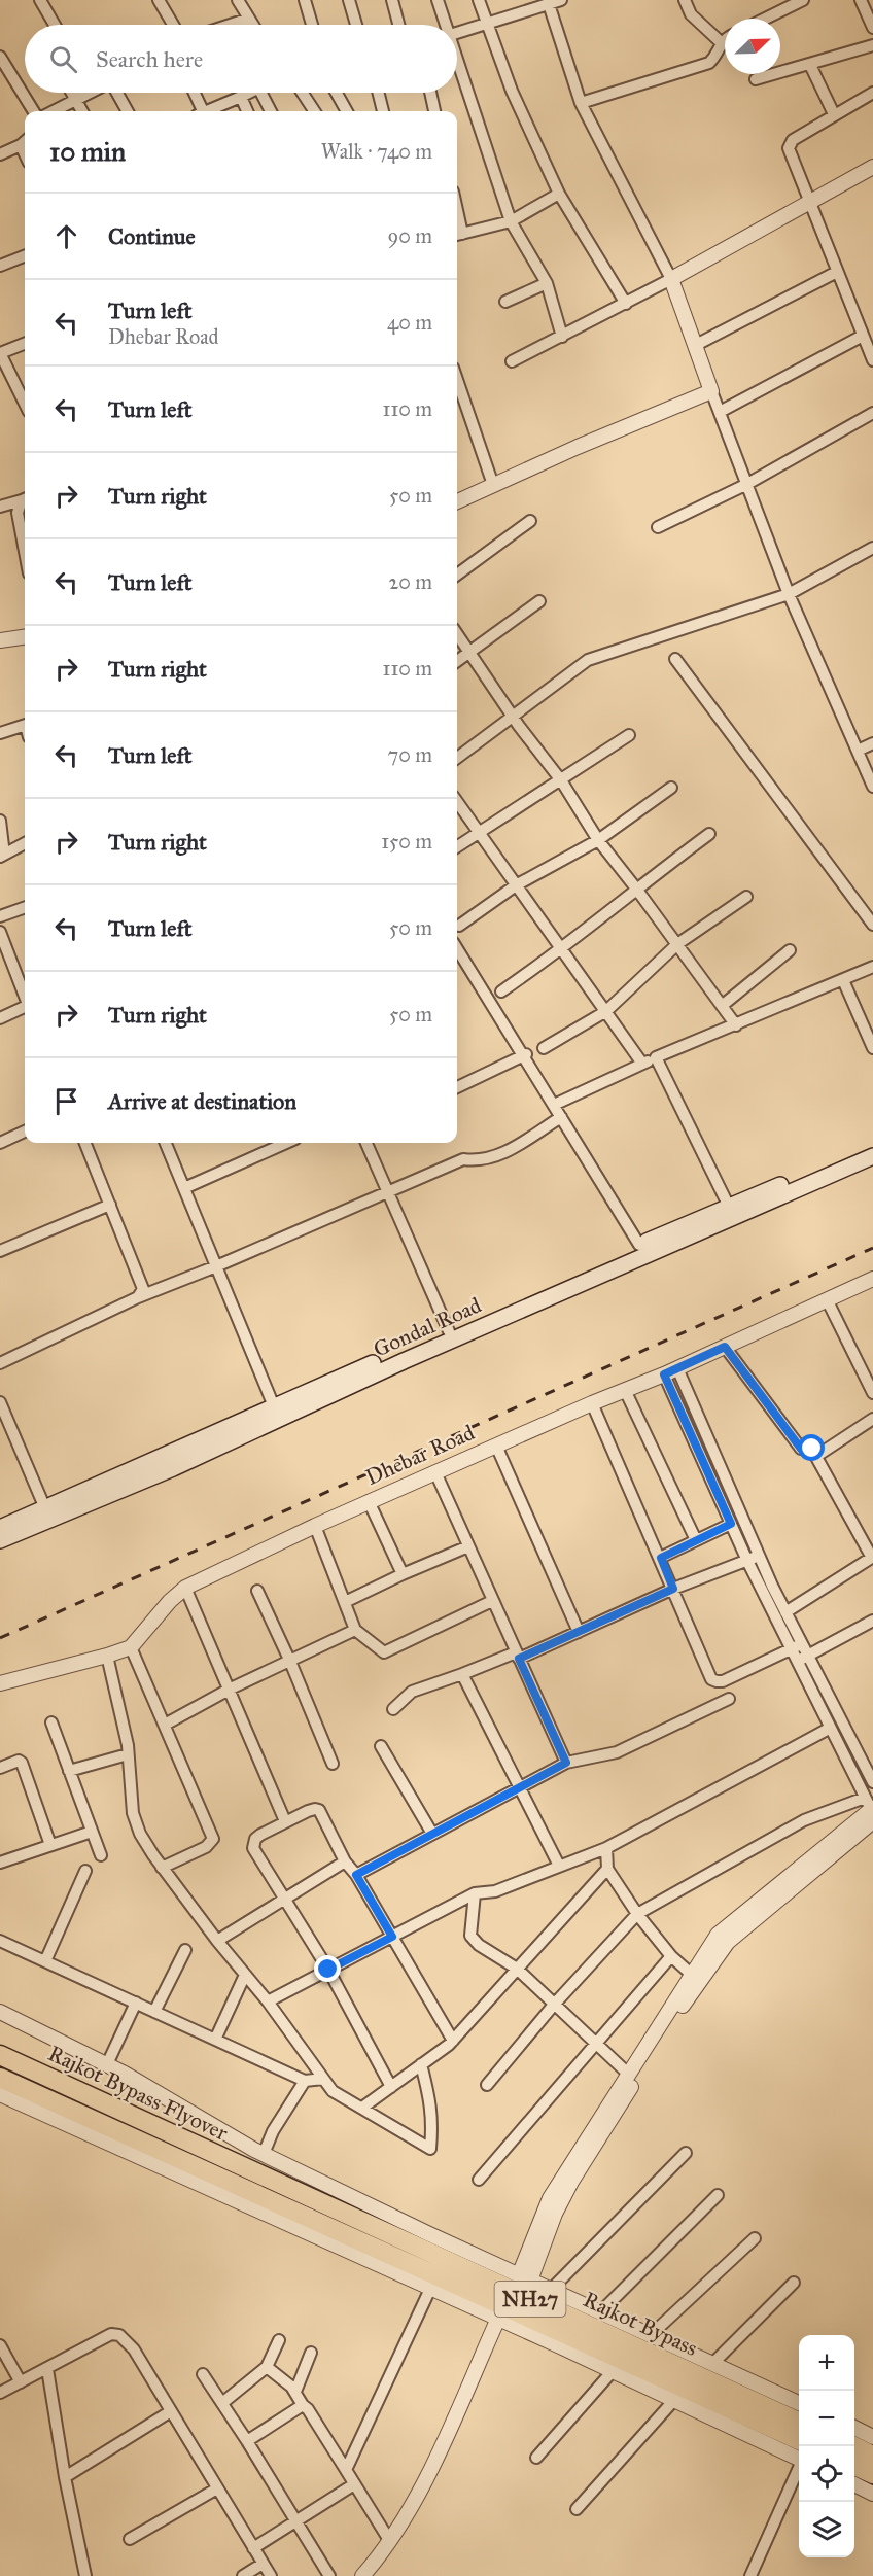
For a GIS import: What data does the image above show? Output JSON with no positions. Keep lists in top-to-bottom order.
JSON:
{
  "streets": {
    "highway": ["Rajkot Bypass Flyover", "NH27", "Rajkot Bypass"],
    "main road": ["Gondal Road"],
    "street": ["Dhebar Road"]
  },
  "crossings": [
    ["Rajkot Bypass Flyover", "Rajkot Bypass"]
  ],
  "north": "top right",
  "page": {
    "search": "Search here",
    "heading": ["10 min", "Walk · 740 m"],
    "list": [
      ["Continue", "90 m"],
      ["Turn left", "Dhebar Road", "40 m"],
      ["Turn left", "110 m"],
      ["Turn right", "50 m"],
      ["Turn left", "20 m"],
      ["Turn right", "110 m"],
      ["Turn left", "70 m"],
      ["Turn right", "150 m"],
      ["Turn left", "50 m"],
      ["Turn right", "50 m"],
      "Arrive at destination"
    ],
    "map_buttons": ["+", "−"]
  }
}
